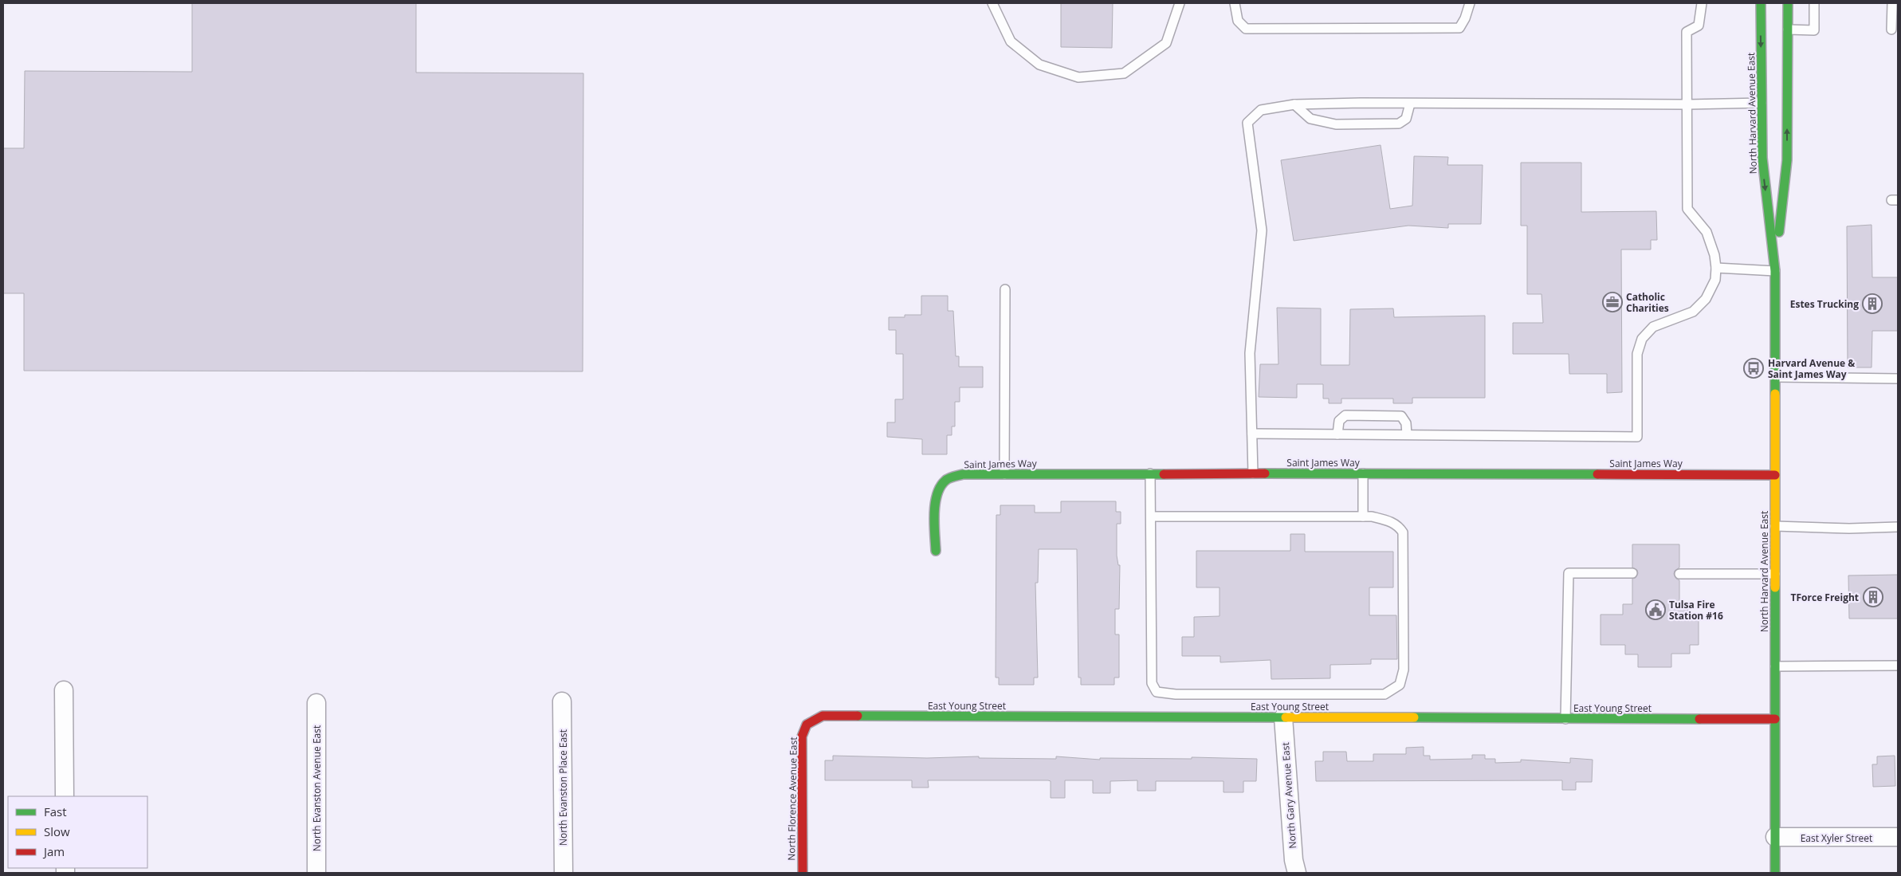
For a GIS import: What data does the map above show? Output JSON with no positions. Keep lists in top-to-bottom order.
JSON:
{
  "streets": {
    "street": [
      "North Harvard Avenue East",
      "Saint James Way",
      "East Young Street",
      "North Evanston Place East",
      "North Evanston Avenue East",
      "North Gary Avenue East",
      "North Florence Avenue East",
      "East Xyler Street"
    ]
  },
  "crossings": [
    ["North Harvard Avenue East", "Saint James Way"],
    ["North Harvard Avenue East", "East Young Street"],
    ["North Harvard Avenue East", "East Xyler Street"],
    ["East Young Street", "North Gary Avenue East"],
    ["East Young Street", "North Florence Avenue East"]
  ],
  "places": {
    "office": ["Catholic Charities"],
    "building": ["Estes Trucking", "TForce Freight"],
    "bus stop": ["Harvard Avenue & Saint James Way"],
    "public building": ["Tulsa Fire Station #16"]
  },
  "legend": ["Fast", "Slow", "Jam"]
}
